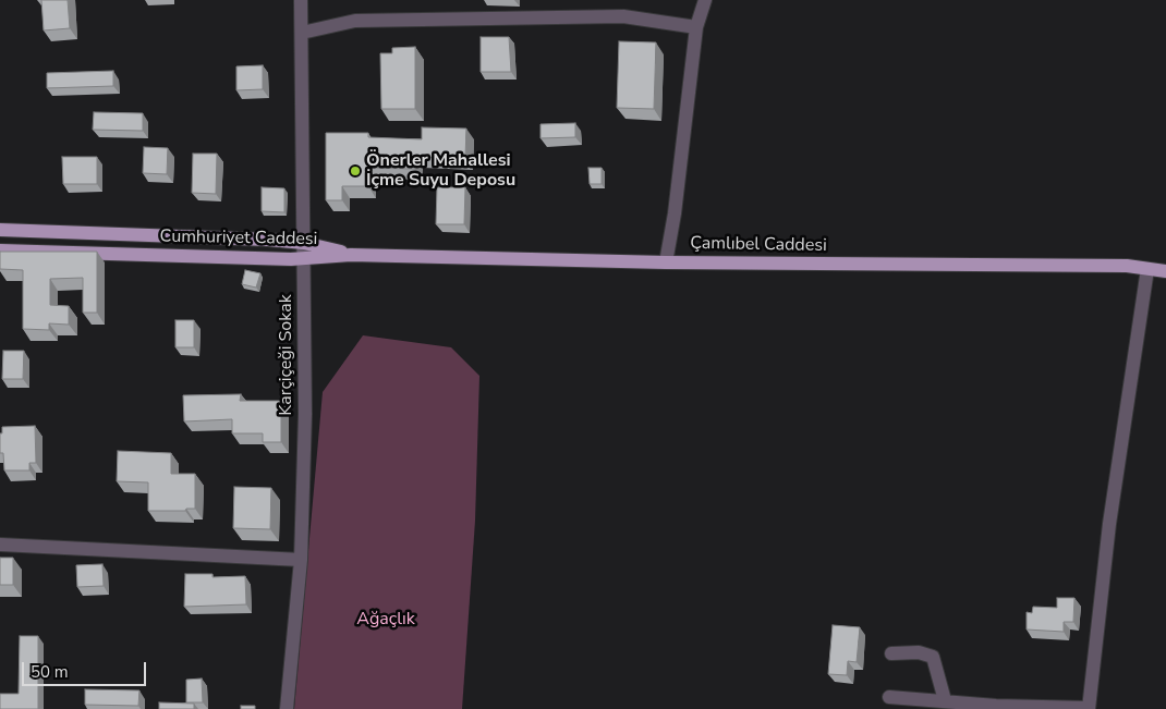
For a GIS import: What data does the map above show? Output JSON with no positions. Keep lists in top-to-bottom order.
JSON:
{
  "streets": {
    "main road": ["Cumhuriyet Caddesi", "Çamlıbel Caddesi"],
    "street": ["Karçiçeği Sokak"]
  },
  "crossings": [
    ["Cumhuriyet Caddesi", "Çamlıbel Caddesi"],
    ["Cumhuriyet Caddesi", "Karçiçeği Sokak"]
  ],
  "parks": ["Ağaçlık"],
  "places": ["Önerler Mahallesi İçme Suyu Deposu"],
  "scale_bar": "50 m"
}
